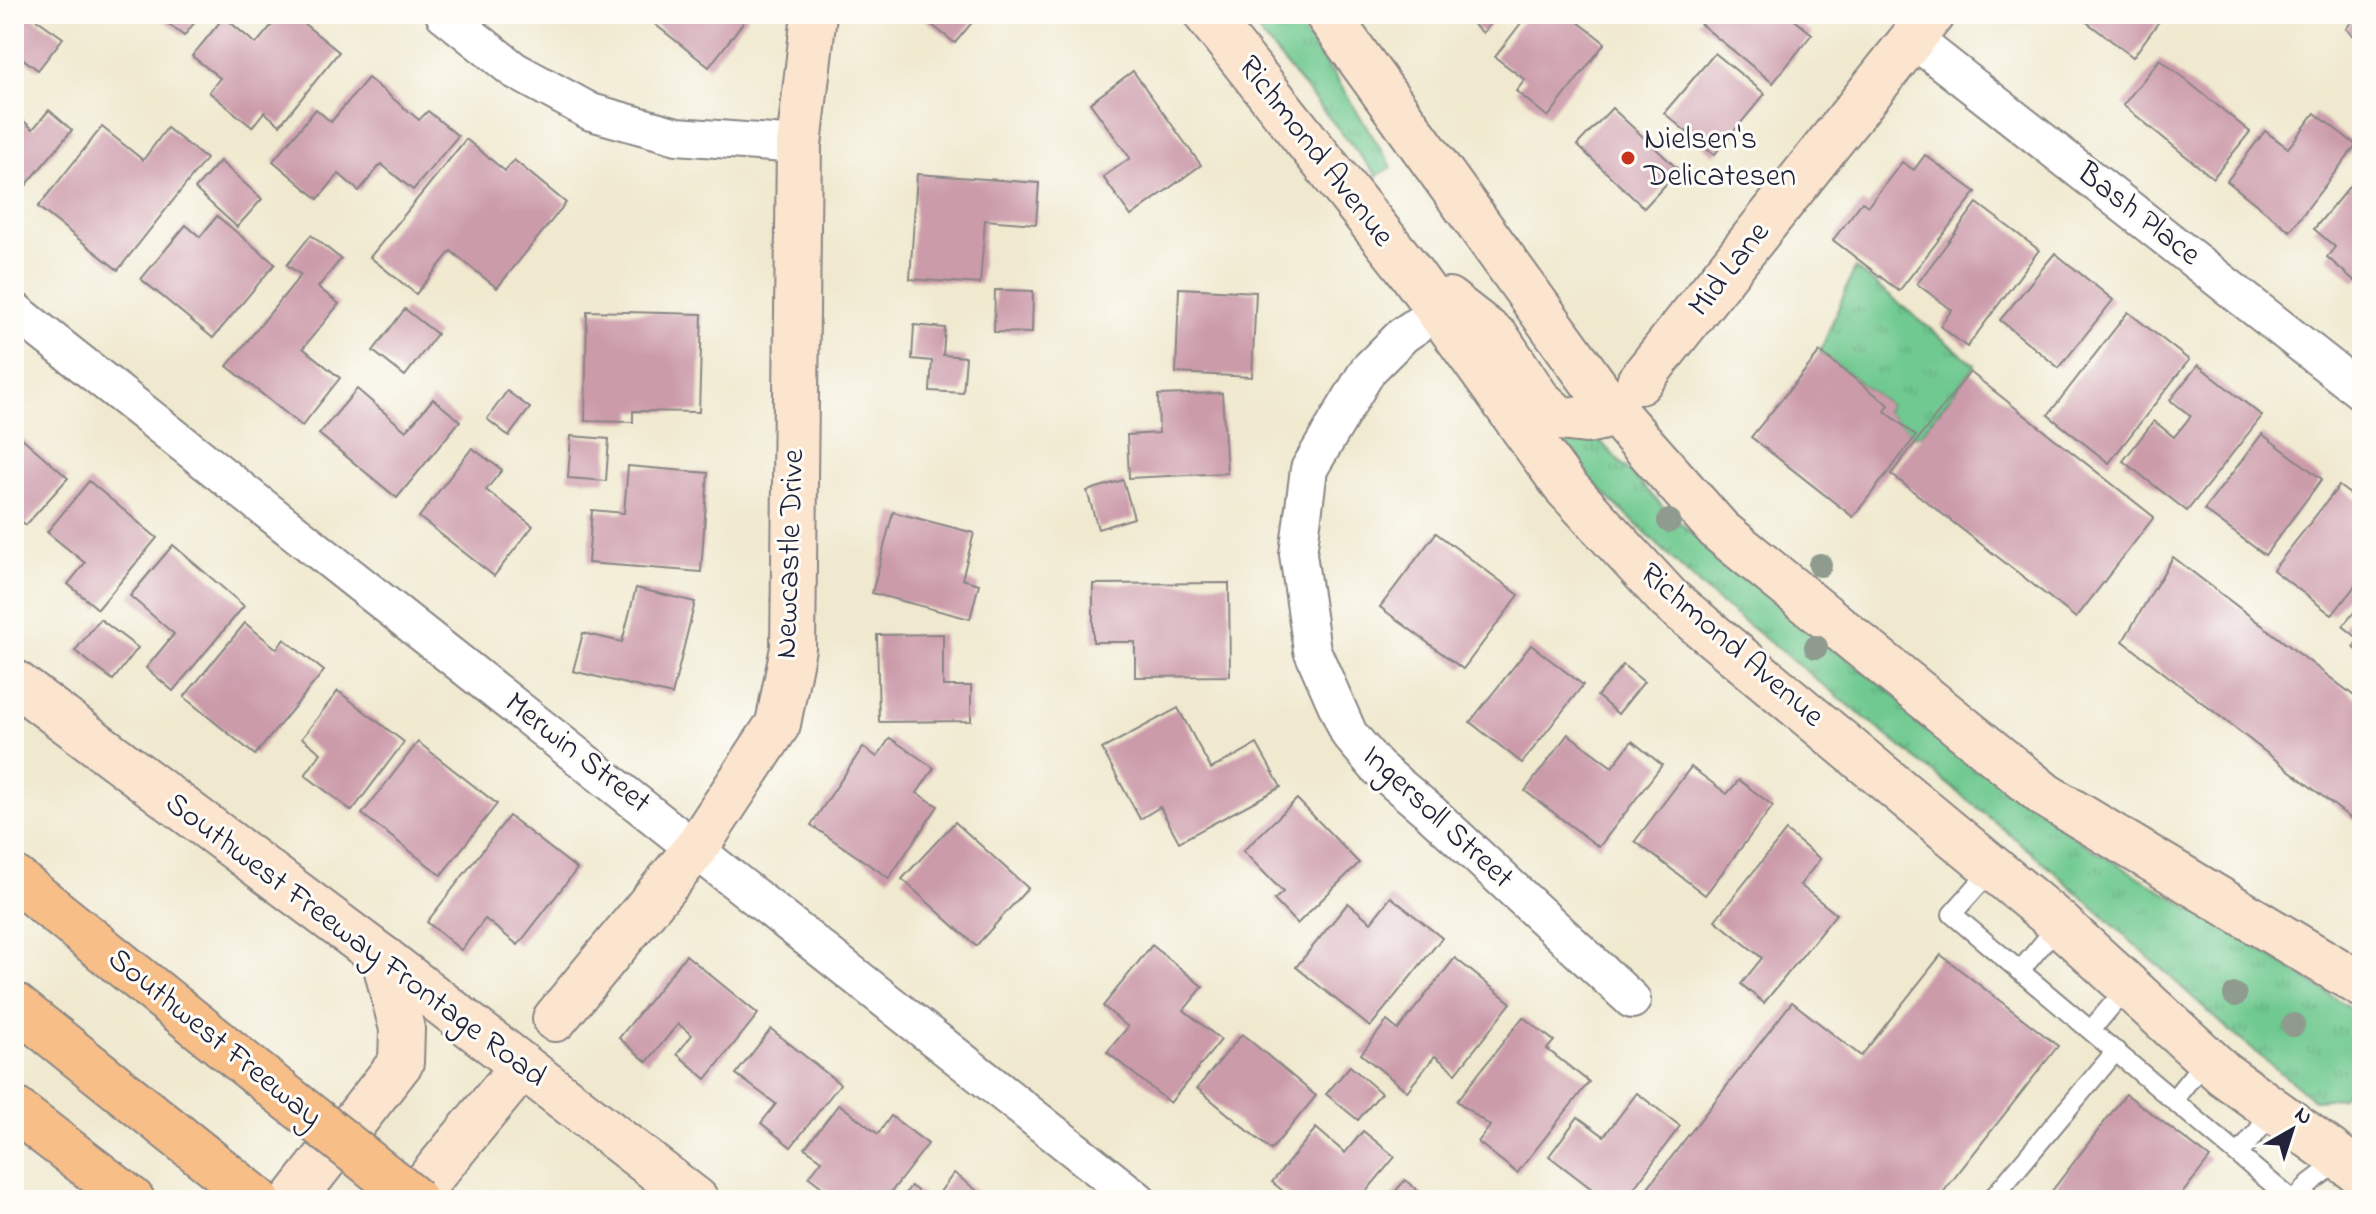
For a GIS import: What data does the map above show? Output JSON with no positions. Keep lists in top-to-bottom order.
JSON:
{
  "streets": {
    "highway": ["Southwest Freeway"],
    "main road": [
      "Richmond Avenue",
      "Mid Lane",
      "Newcastle Drive",
      "Southwest Freeway Frontage Road"
    ],
    "street": ["Bash Place", "Merwin Street", "Ingersoll Street"]
  },
  "crossings": [
    ["Richmond Avenue", "Ingersoll Street"],
    ["Bash Place", "Mid Lane"],
    ["Newcastle Drive", "Merwin Street"]
  ],
  "places": ["Nielsen's Delicatesen"],
  "north": "top right"
}
